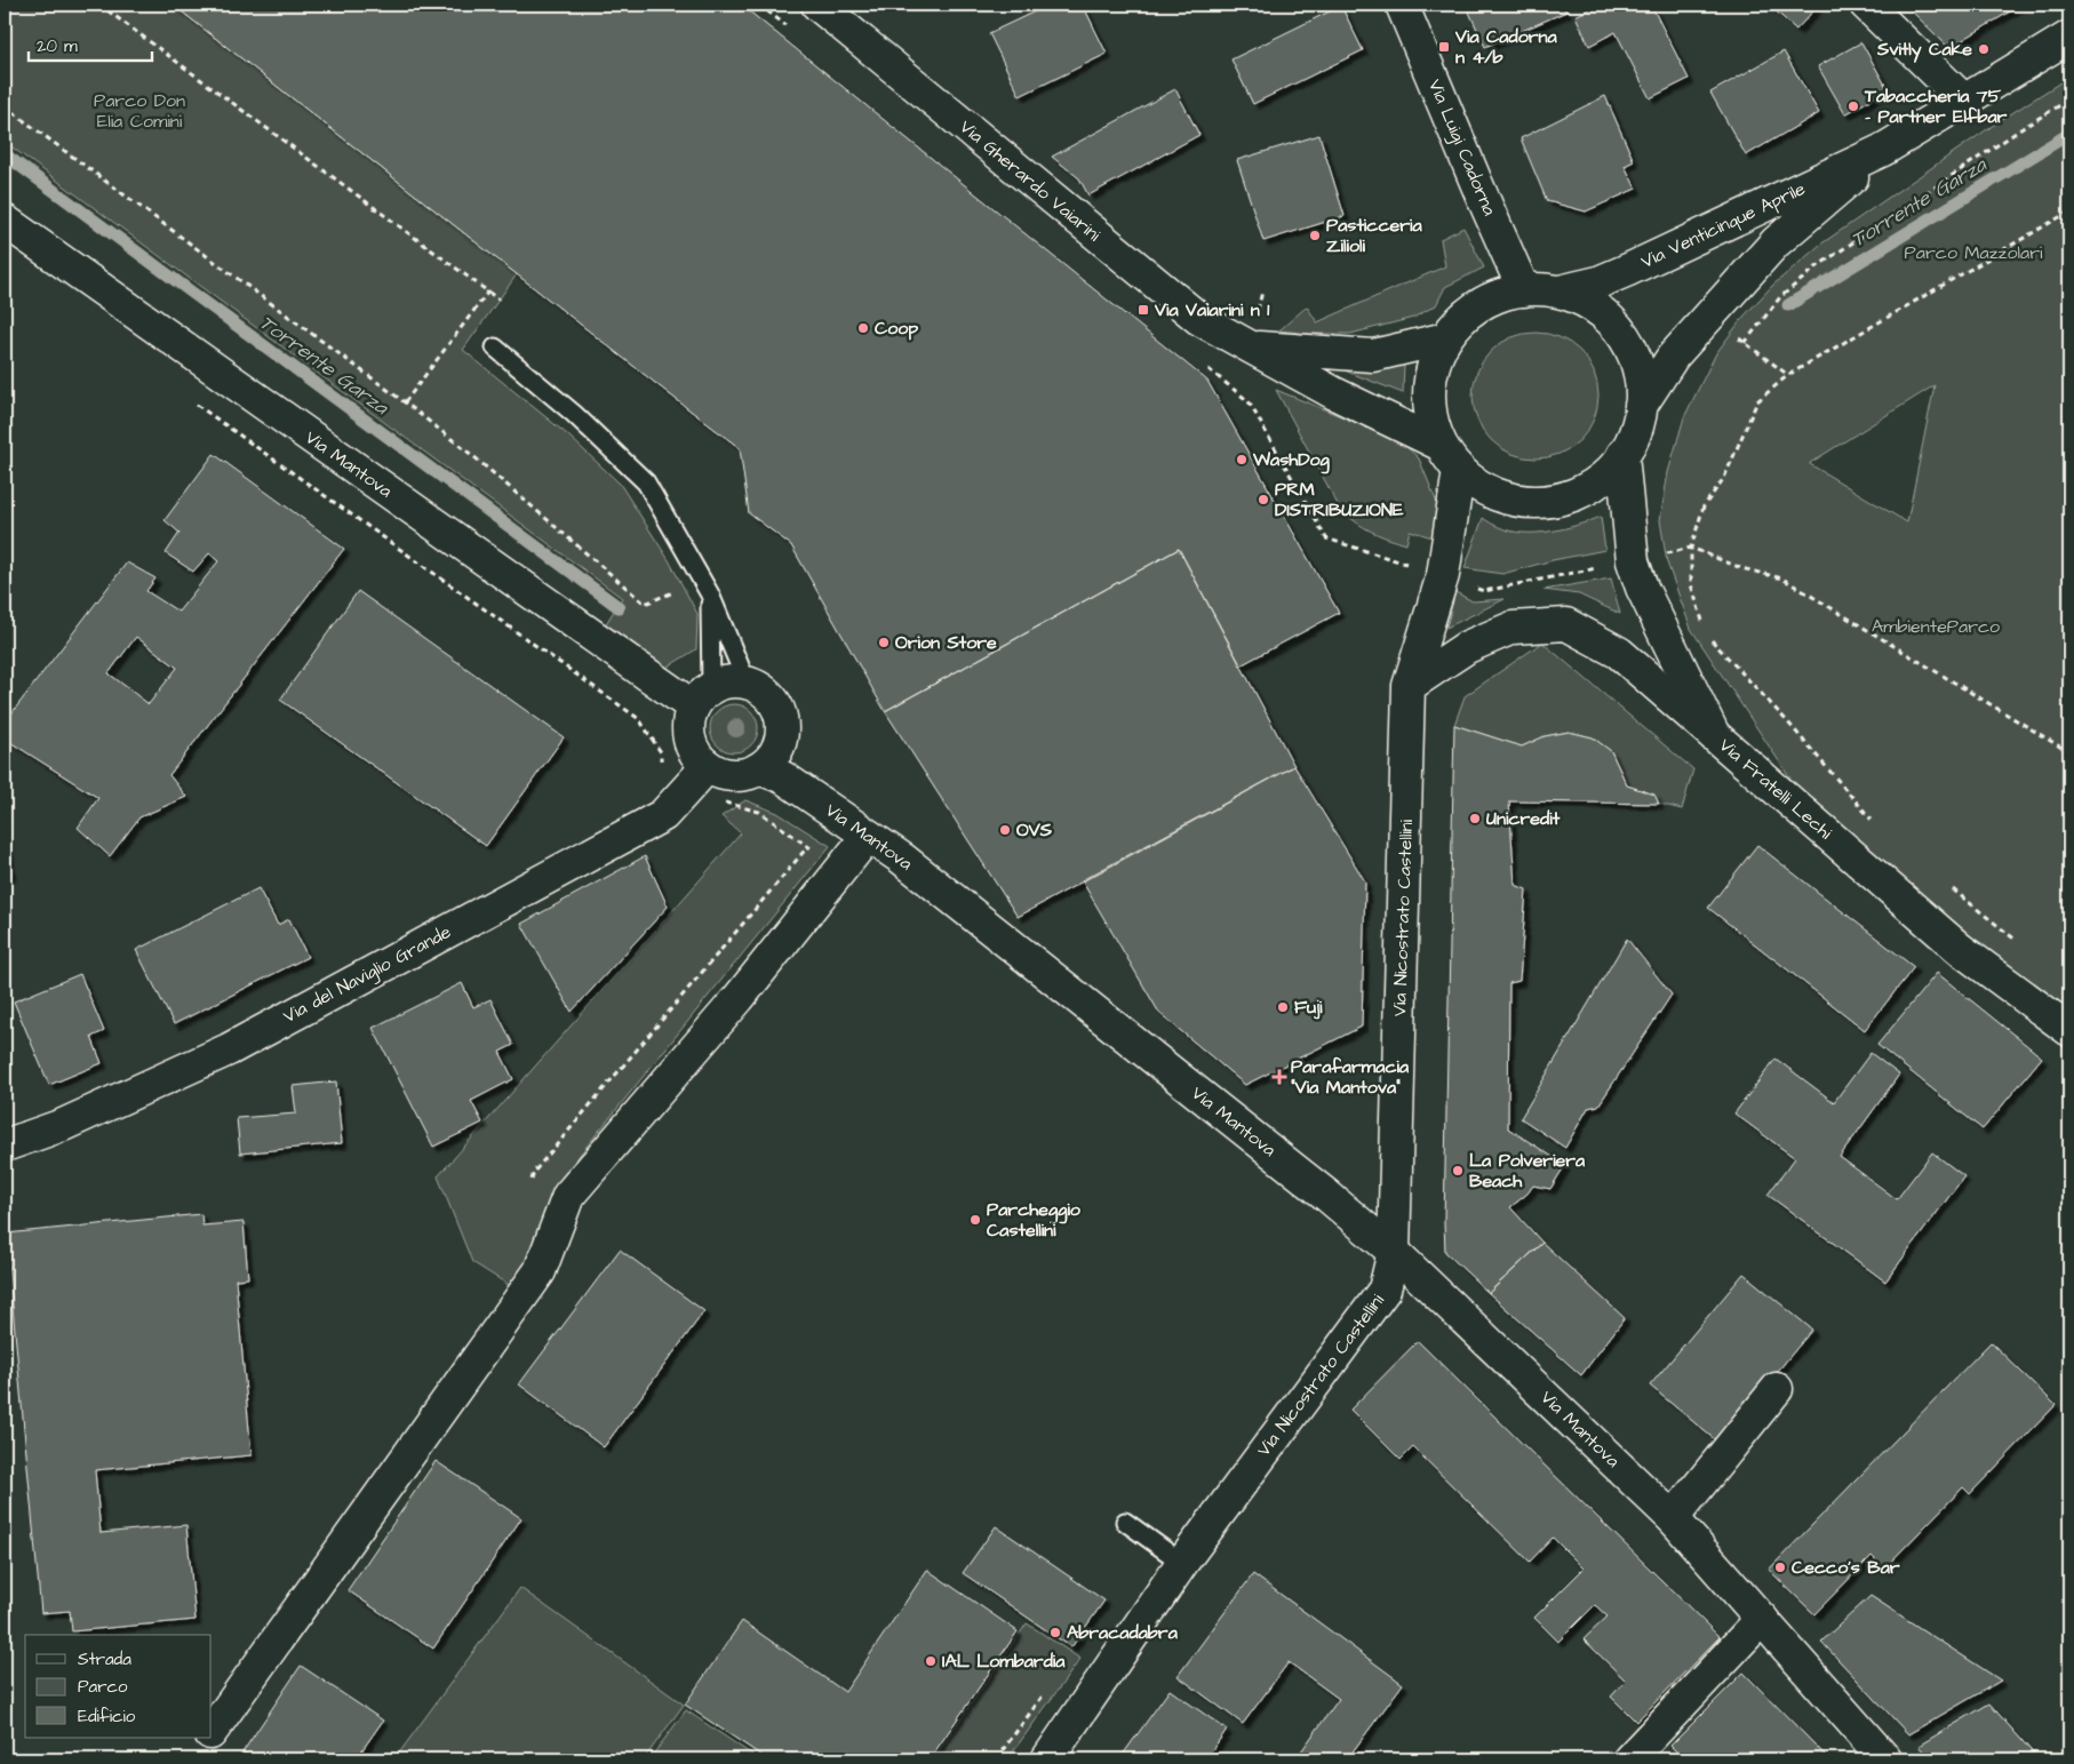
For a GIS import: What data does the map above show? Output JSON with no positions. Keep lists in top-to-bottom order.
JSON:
{
  "streets": {
    "main road": [
      "Via Luigi Cadorna",
      "Via Gherardo Vaiarini",
      "Via Venticinque Aprile",
      "Via Mantova",
      "Via Fratelli Lechi",
      "Via Nicostrato Castellini",
      "Via del Naviglio Grande"
    ]
  },
  "crossings": [
    ["Via Mantova", "Via Nicostrato Castellini"],
    ["Via Mantova", "Via del Naviglio Grande"]
  ],
  "water": ["Torrente Garza"],
  "parks": ["Parco Don Elia Comini", "Parco Mazzolari", "AmbienteParco"],
  "places": {
    "transit": ["Via Cadorna n 4/b", "Via Vaiarini n 1"],
    "other": [
      "Svitly Cake",
      "Tabaccheria 75 - Partner Elfbar",
      "Pasticceria Zilioli",
      "Coop",
      "WashDog",
      "PRM DISTRIBUZIONE",
      "Orion Store",
      "Unicredit",
      "OVS",
      "Fuji",
      "La Polveriera Beach",
      "Parcheggio Castellini",
      "Cecco's Bar",
      "Abracadabra",
      "IAL Lombardia"
    ],
    "health": ["Parafarmacia \"Via Mantova\""]
  },
  "legend": ["Strada", "Parco", "Edificio"],
  "scale_bar": "20 m"
}
